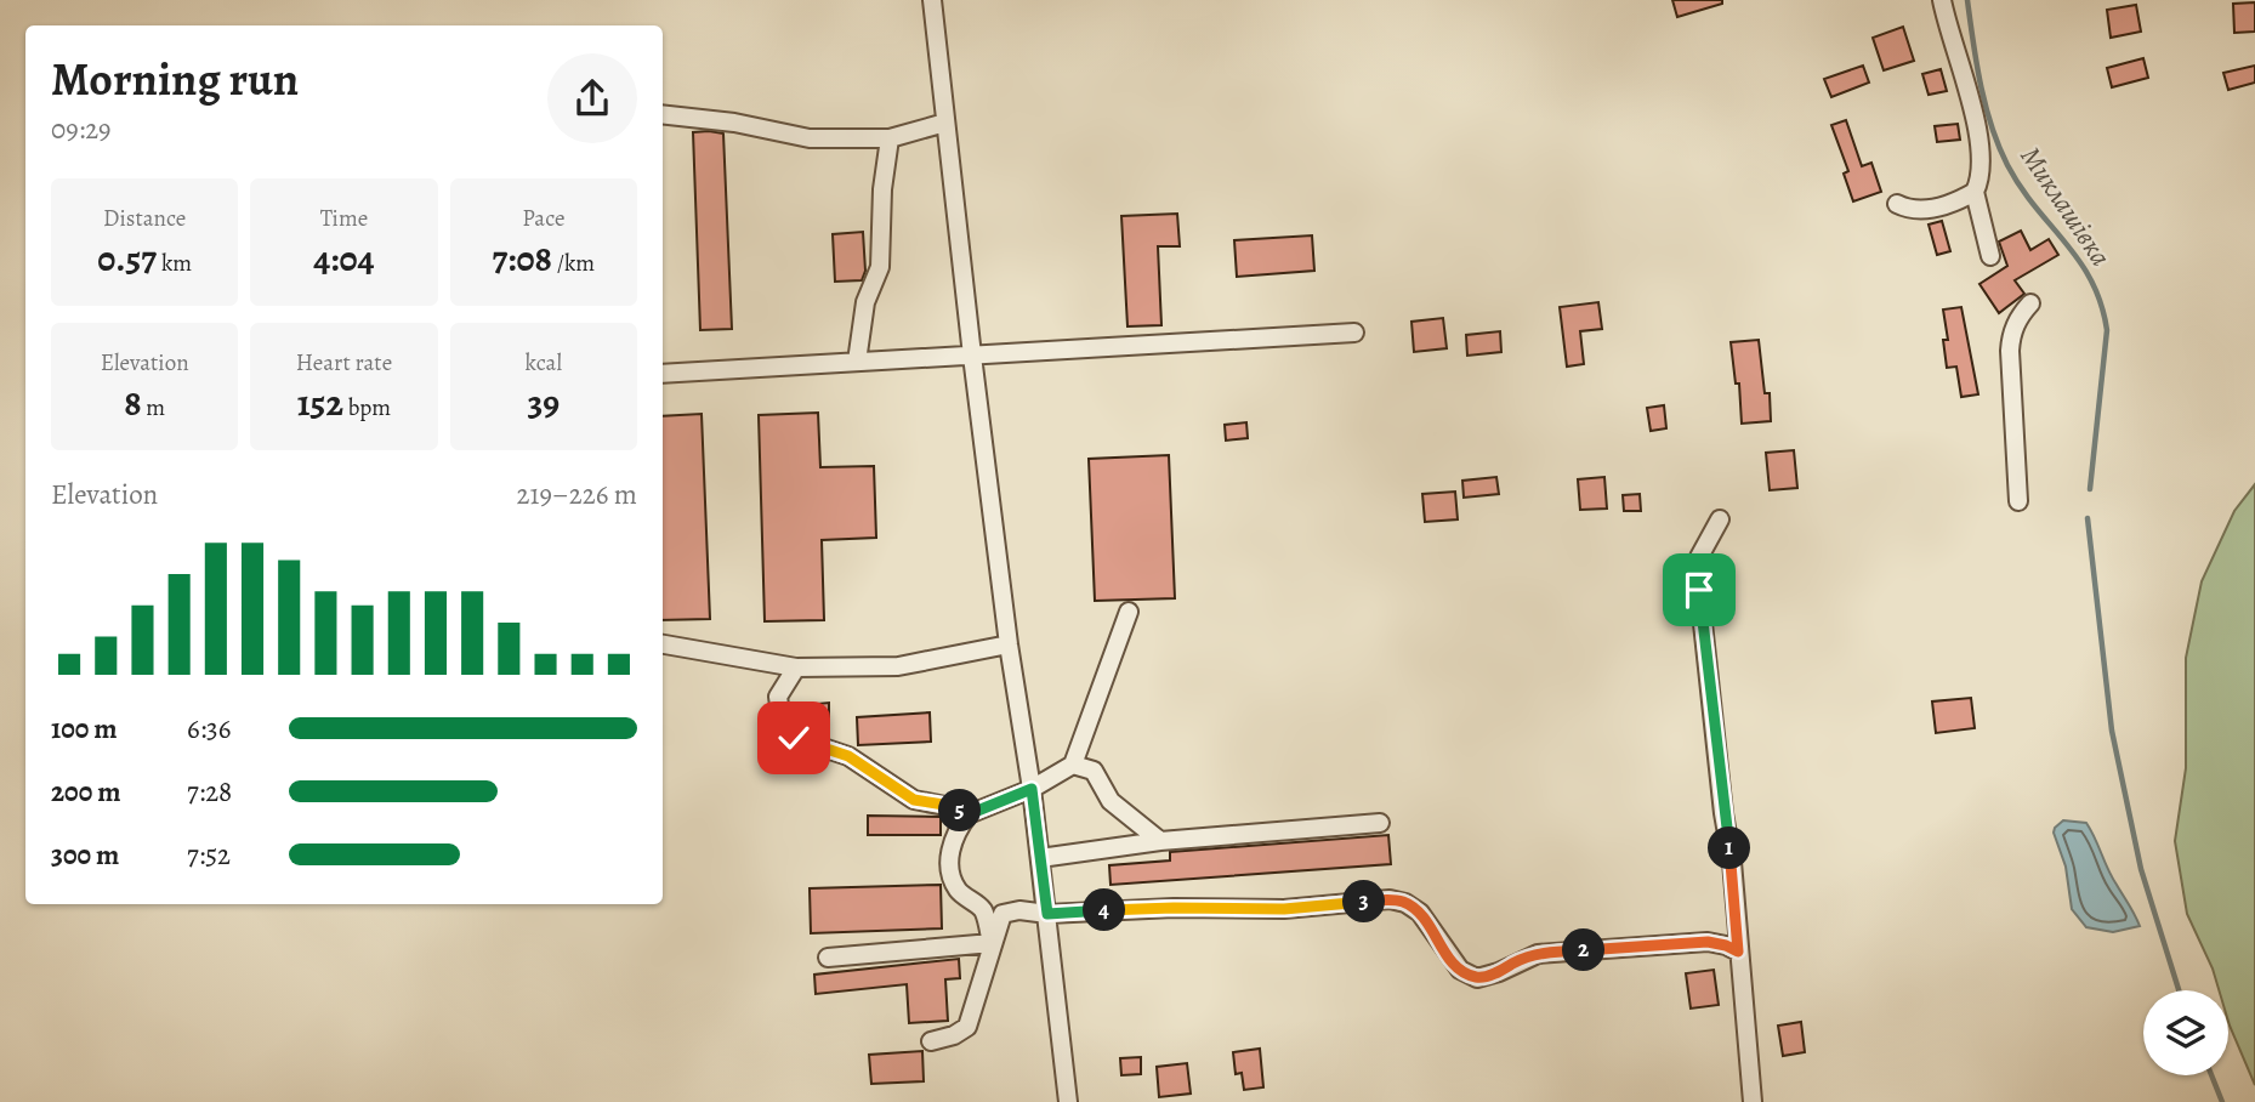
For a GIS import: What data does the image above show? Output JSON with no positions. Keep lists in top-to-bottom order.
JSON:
{
  "water": ["Миклашівка"],
  "page": {
    "heading": ["Morning run", "09:29"],
    "stats": [
      ["Distance", "0.57 km"],
      ["Time", "4:04"],
      ["Pace", "7:08 /km"],
      ["Elevation", "8 m"],
      ["Heart rate", "152 bpm"],
      ["kcal", "39"]
    ],
    "chart": ["Elevation", "219–226 m"],
    "list": [
      {
        "name": "100 m",
        "note": "6:36"
      },
      {
        "name": "200 m",
        "note": "7:28"
      },
      {
        "name": "300 m",
        "note": "7:52"
      }
    ],
    "pins": [
      "5",
      "1",
      "3",
      "4",
      "2"
    ]
  }
}
